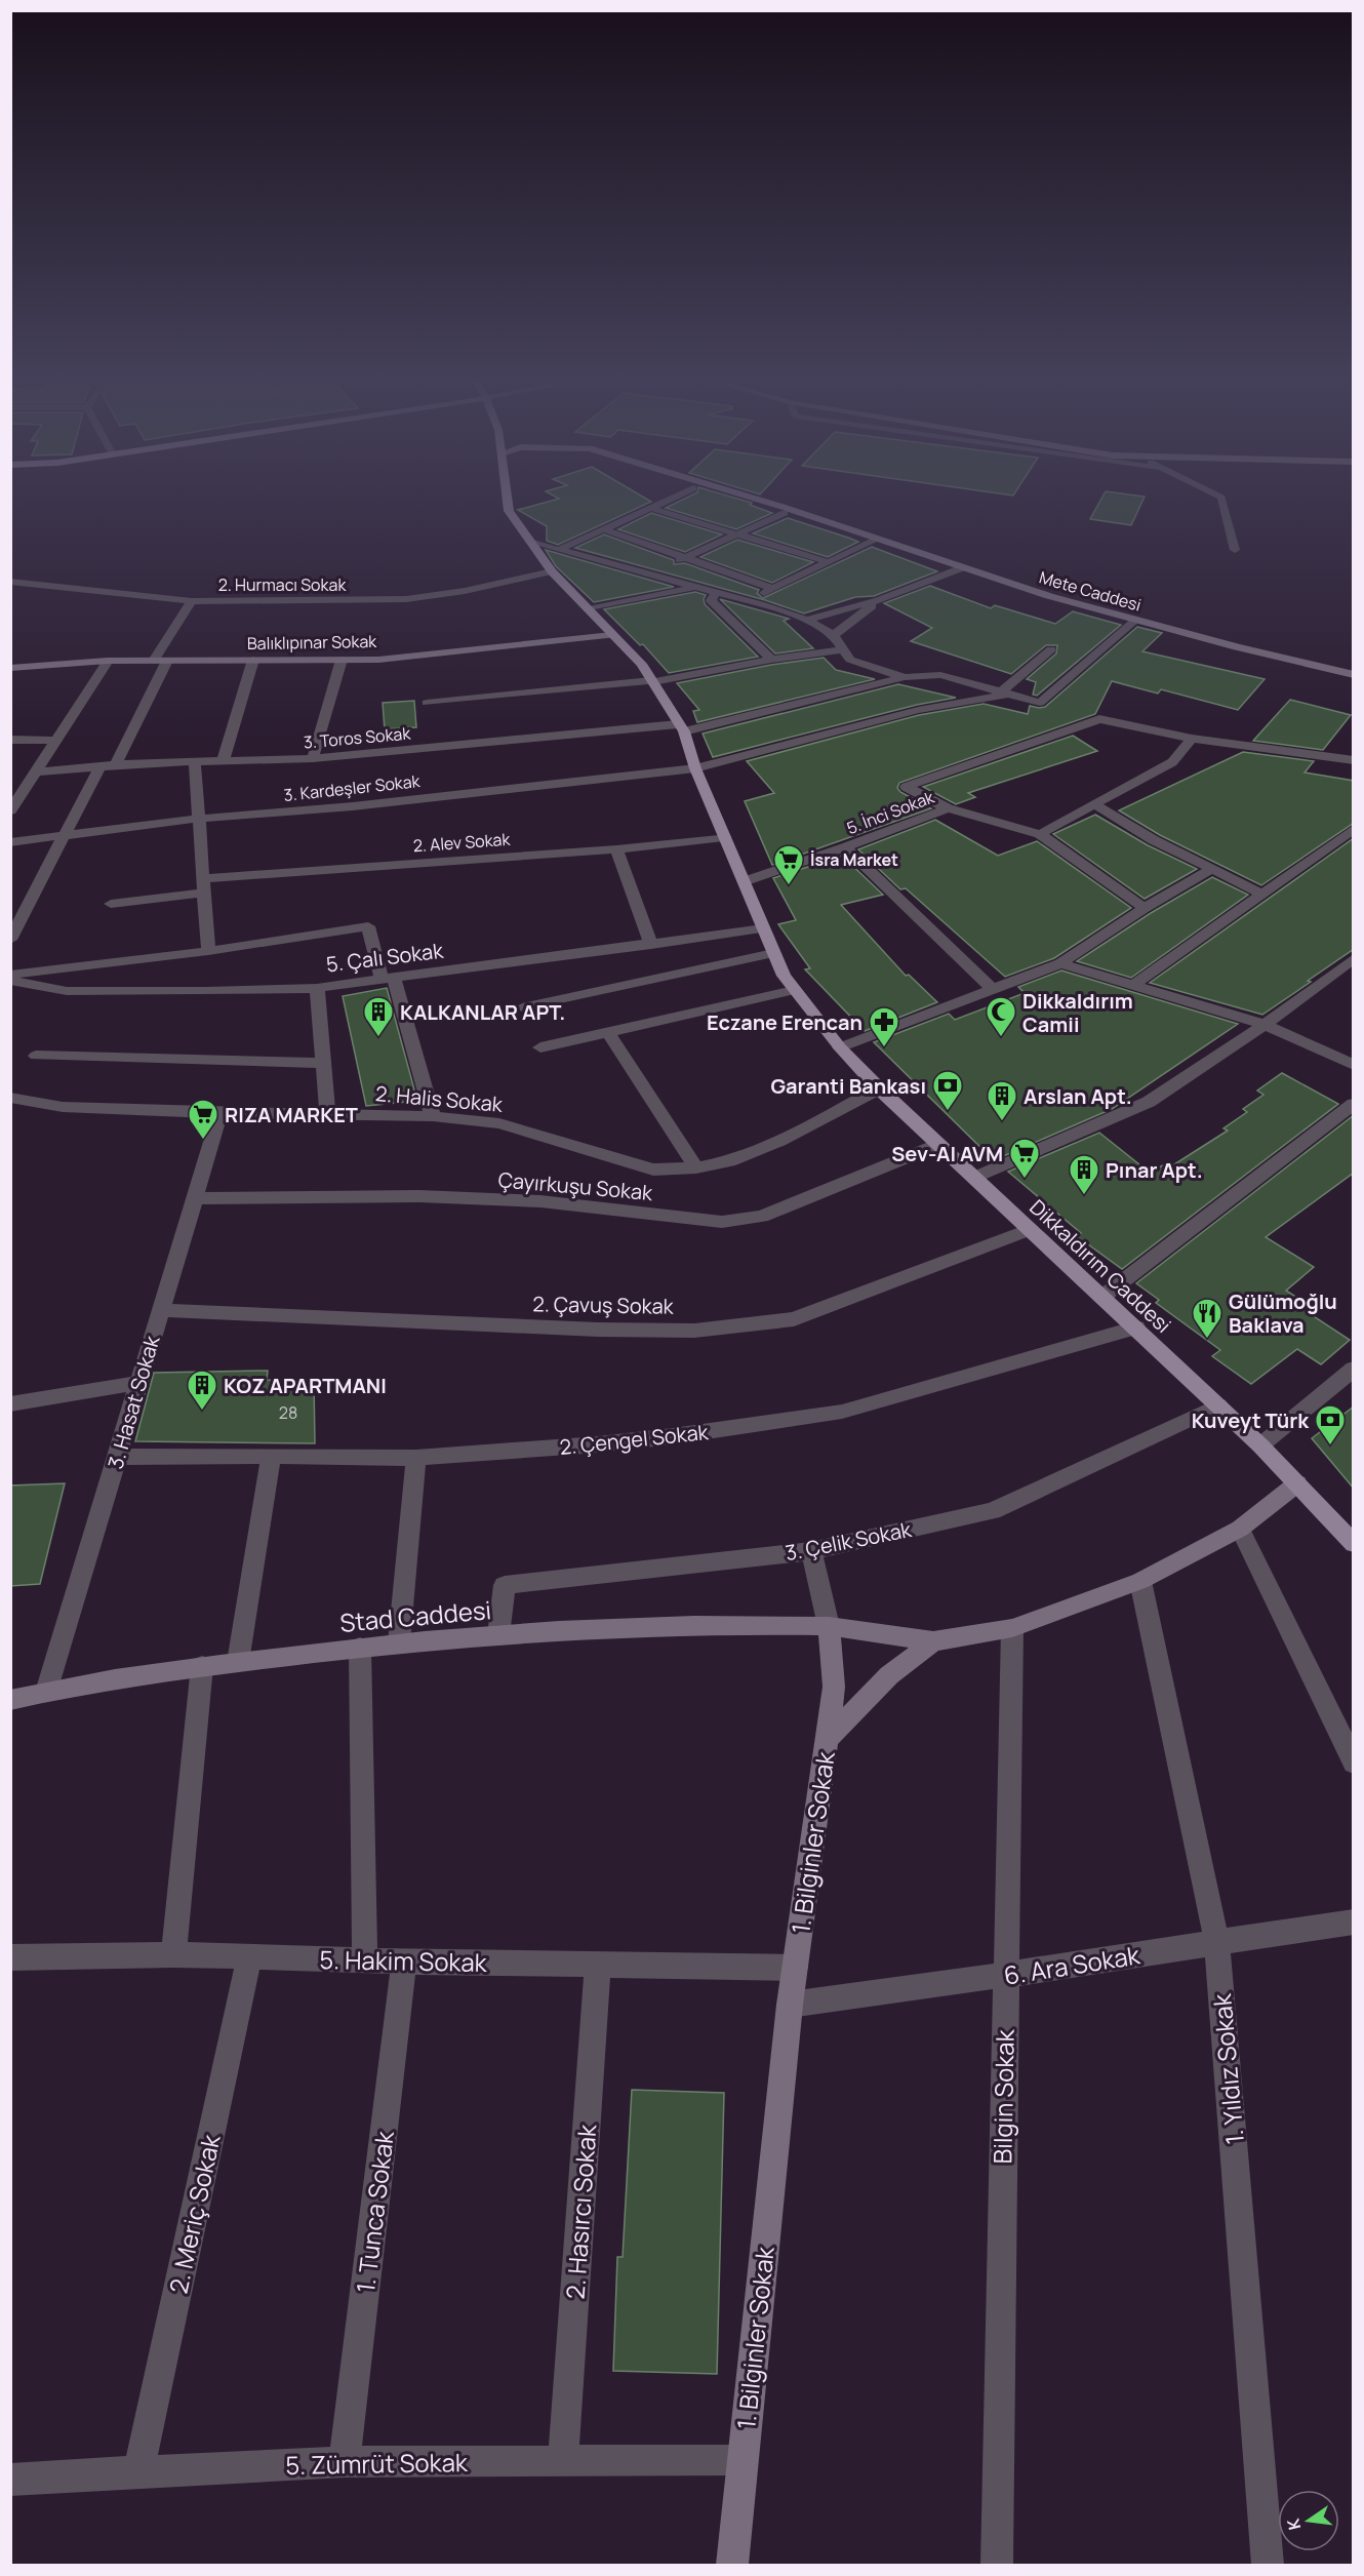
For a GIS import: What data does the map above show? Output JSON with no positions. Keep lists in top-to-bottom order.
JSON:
{
  "streets": {
    "main road": ["Dikkaldırım Caddesi"],
    "street": [
      "2. Hurmacı Sokak",
      "Mete Caddesi",
      "Balıklıpınar Sokak",
      "3. Toros Sokak",
      "3. Kardeşler Sokak",
      "5. İnci Sokak",
      "2. Alev Sokak",
      "5. Çalı Sokak",
      "2. Halis Sokak",
      "Çayırkuşu Sokak",
      "2. Çavuş Sokak",
      "3. Hasat Sokak",
      "2. Çengel Sokak",
      "3. Çelik Sokak",
      "Stad Caddesi",
      "1. Bilginler Sokak",
      "5. Hakim Sokak",
      "6. Ara Sokak",
      "1. Yıldız Sokak",
      "Bilgin Sokak",
      "1. Tunca Sokak",
      "2. Hasırcı Sokak",
      "2. Meriç Sokak",
      "5. Zümrüt Sokak"
    ]
  },
  "crossings": [
    ["2. Hurmacı Sokak", "Dikkaldırım Caddesi"],
    ["Balıklıpınar Sokak", "Dikkaldırım Caddesi"],
    ["3. Toros Sokak", "Dikkaldırım Caddesi"],
    ["3. Kardeşler Sokak", "Dikkaldırım Caddesi"],
    ["5. İnci Sokak", "Dikkaldırım Caddesi"],
    ["2. Alev Sokak", "Dikkaldırım Caddesi"],
    ["5. Çalı Sokak", "Dikkaldırım Caddesi"],
    ["2. Halis Sokak", "Dikkaldırım Caddesi"],
    ["2. Halis Sokak", "3. Hasat Sokak"],
    ["Çayırkuşu Sokak", "Dikkaldırım Caddesi"],
    ["Çayırkuşu Sokak", "3. Hasat Sokak"],
    ["Dikkaldırım Caddesi", "2. Çavuş Sokak"],
    ["Dikkaldırım Caddesi", "2. Çengel Sokak"],
    ["Dikkaldırım Caddesi", "3. Çelik Sokak"],
    ["2. Çavuş Sokak", "3. Hasat Sokak"],
    ["3. Hasat Sokak", "2. Çengel Sokak"],
    ["3. Hasat Sokak", "Stad Caddesi"],
    ["3. Çelik Sokak", "Stad Caddesi"],
    ["Stad Caddesi", "1. Bilginler Sokak"],
    ["1. Bilginler Sokak", "5. Hakim Sokak"],
    ["1. Bilginler Sokak", "6. Ara Sokak"],
    ["1. Bilginler Sokak", "5. Zümrüt Sokak"],
    ["5. Hakim Sokak", "1. Tunca Sokak"],
    ["5. Hakim Sokak", "2. Hasırcı Sokak"],
    ["5. Hakim Sokak", "2. Meriç Sokak"],
    ["6. Ara Sokak", "1. Yıldız Sokak"],
    ["6. Ara Sokak", "Bilgin Sokak"],
    ["1. Tunca Sokak", "5. Zümrüt Sokak"],
    ["2. Hasırcı Sokak", "5. Zümrüt Sokak"],
    ["2. Meriç Sokak", "5. Zümrüt Sokak"]
  ],
  "places": {
    "supermarket": ["İsra Market", "RIZA MARKET", "Sev-Al AVM"],
    "building": [
      "KALKANLAR APT.",
      "Arslan Apt.",
      "Pınar Apt.",
      "KOZ APARTMANI"
    ],
    "mosque": ["Dikkaldırım Camii"],
    "pharmacy": ["Eczane Erencan"],
    "bank": ["Garanti Bankası", "Kuveyt Türk"],
    "restaurant": ["Gülümoğlu Baklava"]
  },
  "house_numbers": ["28"],
  "north": "left"
}
